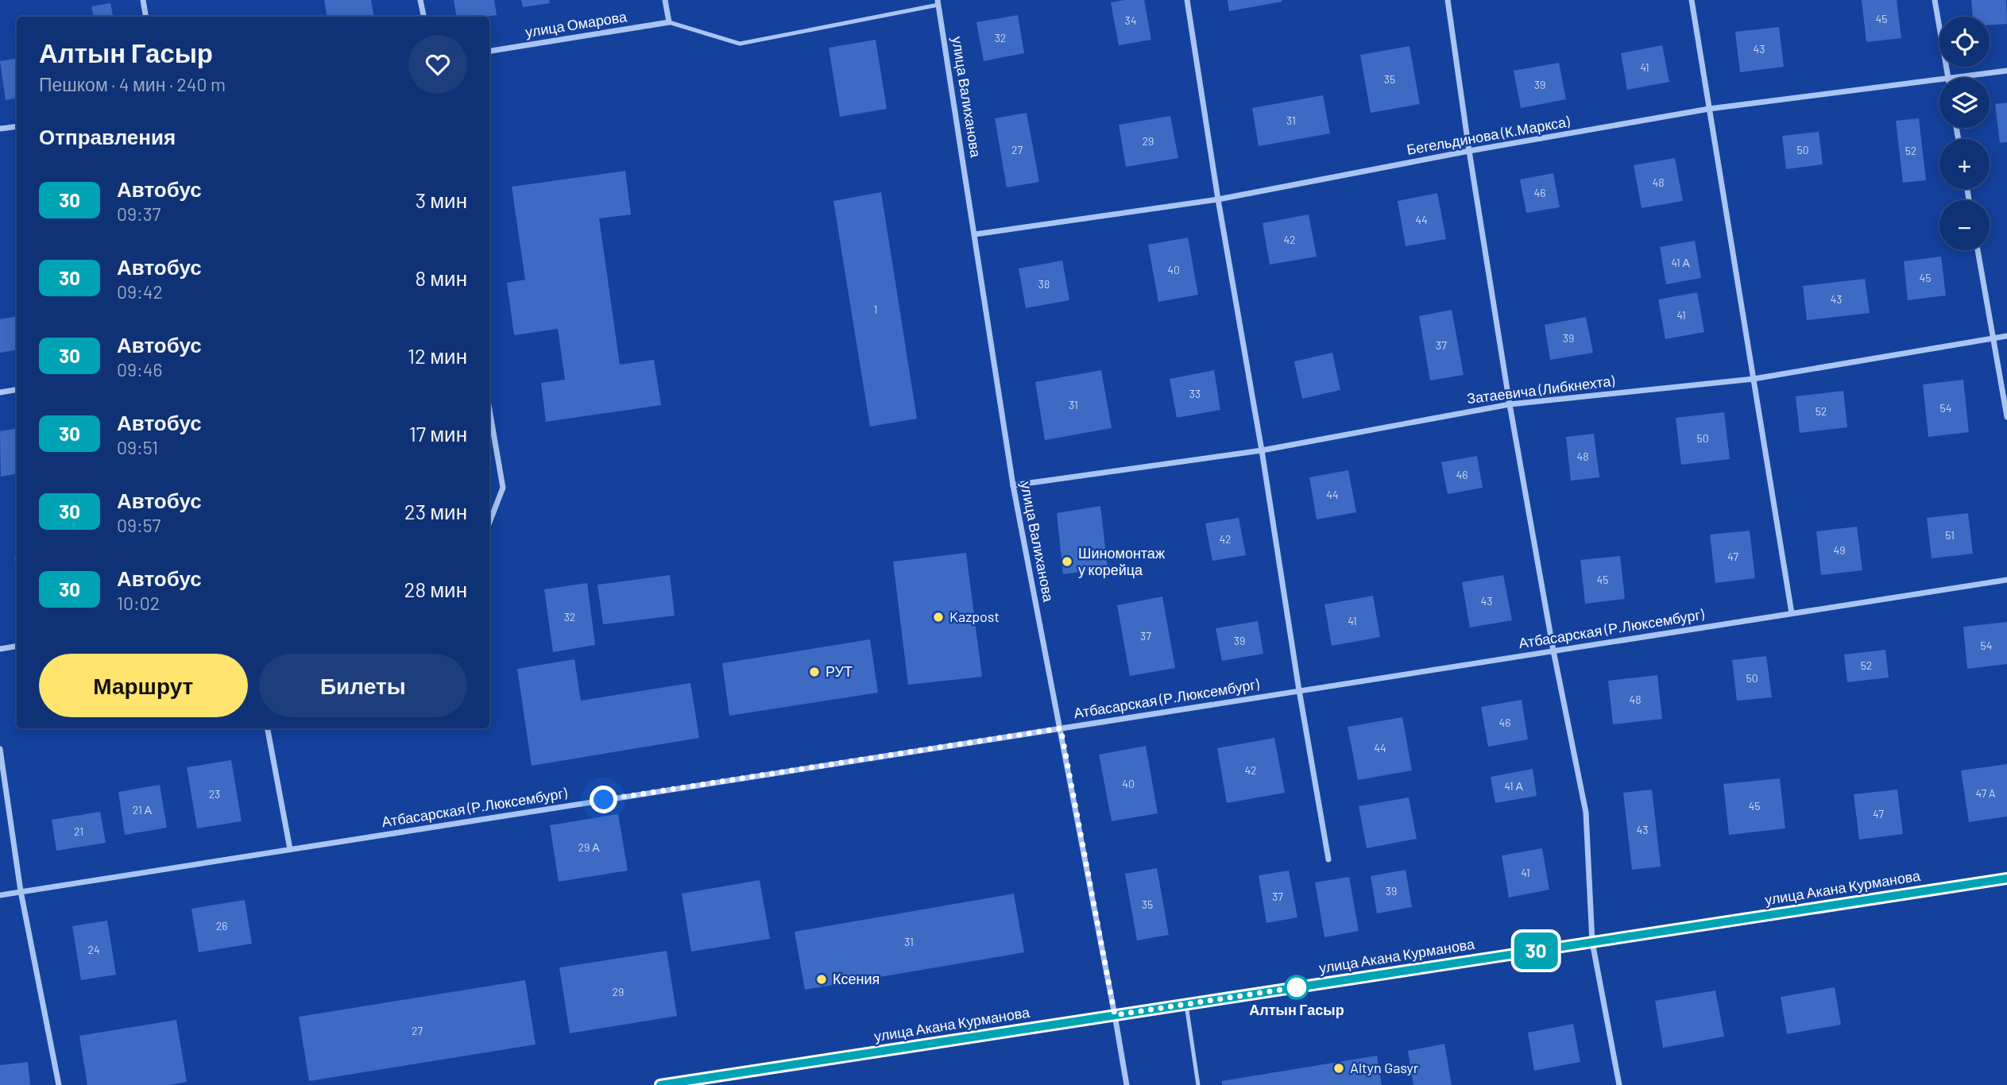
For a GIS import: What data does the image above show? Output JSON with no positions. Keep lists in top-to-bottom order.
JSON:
{
  "streets": {
    "main road": ["улица Акана Курманова"],
    "street": [
      "улица Омарова",
      "улица Валиханова",
      "Бегельдинова (К.Маркса)",
      "Затаевича (Либкнехта)",
      "Атбасарская (Р.Люксембург)"
    ]
  },
  "crossings": [
    ["улица Валиханова", "Бегельдинова (К.Маркса)"],
    ["улица Валиханова", "Затаевича (Либкнехта)"],
    ["улица Валиханова", "Атбасарская (Р.Люксембург)"],
    ["улица Валиханова", "улица Акана Курманова"]
  ],
  "places": [
    "Шиномонтаж у корейца",
    "Kazpost",
    "РУТ",
    "Ксения",
    "Алтын Гасыр",
    "Altyn Gasyr"
  ],
  "lines": ["bus line 30"],
  "house_numbers": [
    "45",
    "34",
    "32",
    "43",
    "41",
    "35",
    "39",
    "31",
    "29",
    "27",
    "50",
    "52",
    "48",
    "46",
    "44",
    "42",
    "41 А",
    "40",
    "45",
    "38",
    "43",
    "1",
    "41",
    "39",
    "37",
    "33",
    "31",
    "54",
    "52",
    "50",
    "48",
    "46",
    "44",
    "51",
    "42",
    "49",
    "47",
    "45",
    "43",
    "32",
    "41",
    "37",
    "39",
    "54",
    "52",
    "50",
    "48",
    "46",
    "44",
    "42",
    "40",
    "41 А",
    "47 A",
    "23",
    "45",
    "21 А",
    "47",
    "43",
    "21",
    "29 А",
    "41",
    "39",
    "37",
    "35",
    "26",
    "31",
    "24",
    "29",
    "27"
  ],
  "page": {
    "on_map": "30",
    "map_buttons": ["+", "−"],
    "heading": [
      ["Алтын Гасыр", "Пешком · 4 мин · 240 m"],
      "Отправления"
    ],
    "list": [
      {
        "mark": "30",
        "name": "Автобус",
        "note": "09:37",
        "value": "3 мин"
      },
      {
        "mark": "30",
        "name": "Автобус",
        "note": "09:42",
        "value": "8 мин"
      },
      {
        "mark": "30",
        "name": "Автобус",
        "note": "09:46",
        "value": "12 мин"
      },
      {
        "mark": "30",
        "name": "Автобус",
        "note": "09:51",
        "value": "17 мин"
      },
      {
        "mark": "30",
        "name": "Автобус",
        "note": "09:57",
        "value": "23 мин"
      },
      {
        "mark": "30",
        "name": "Автобус",
        "note": "10:02",
        "value": "28 мин"
      }
    ],
    "buttons": ["Маршрут", "Билеты"]
  }
}
